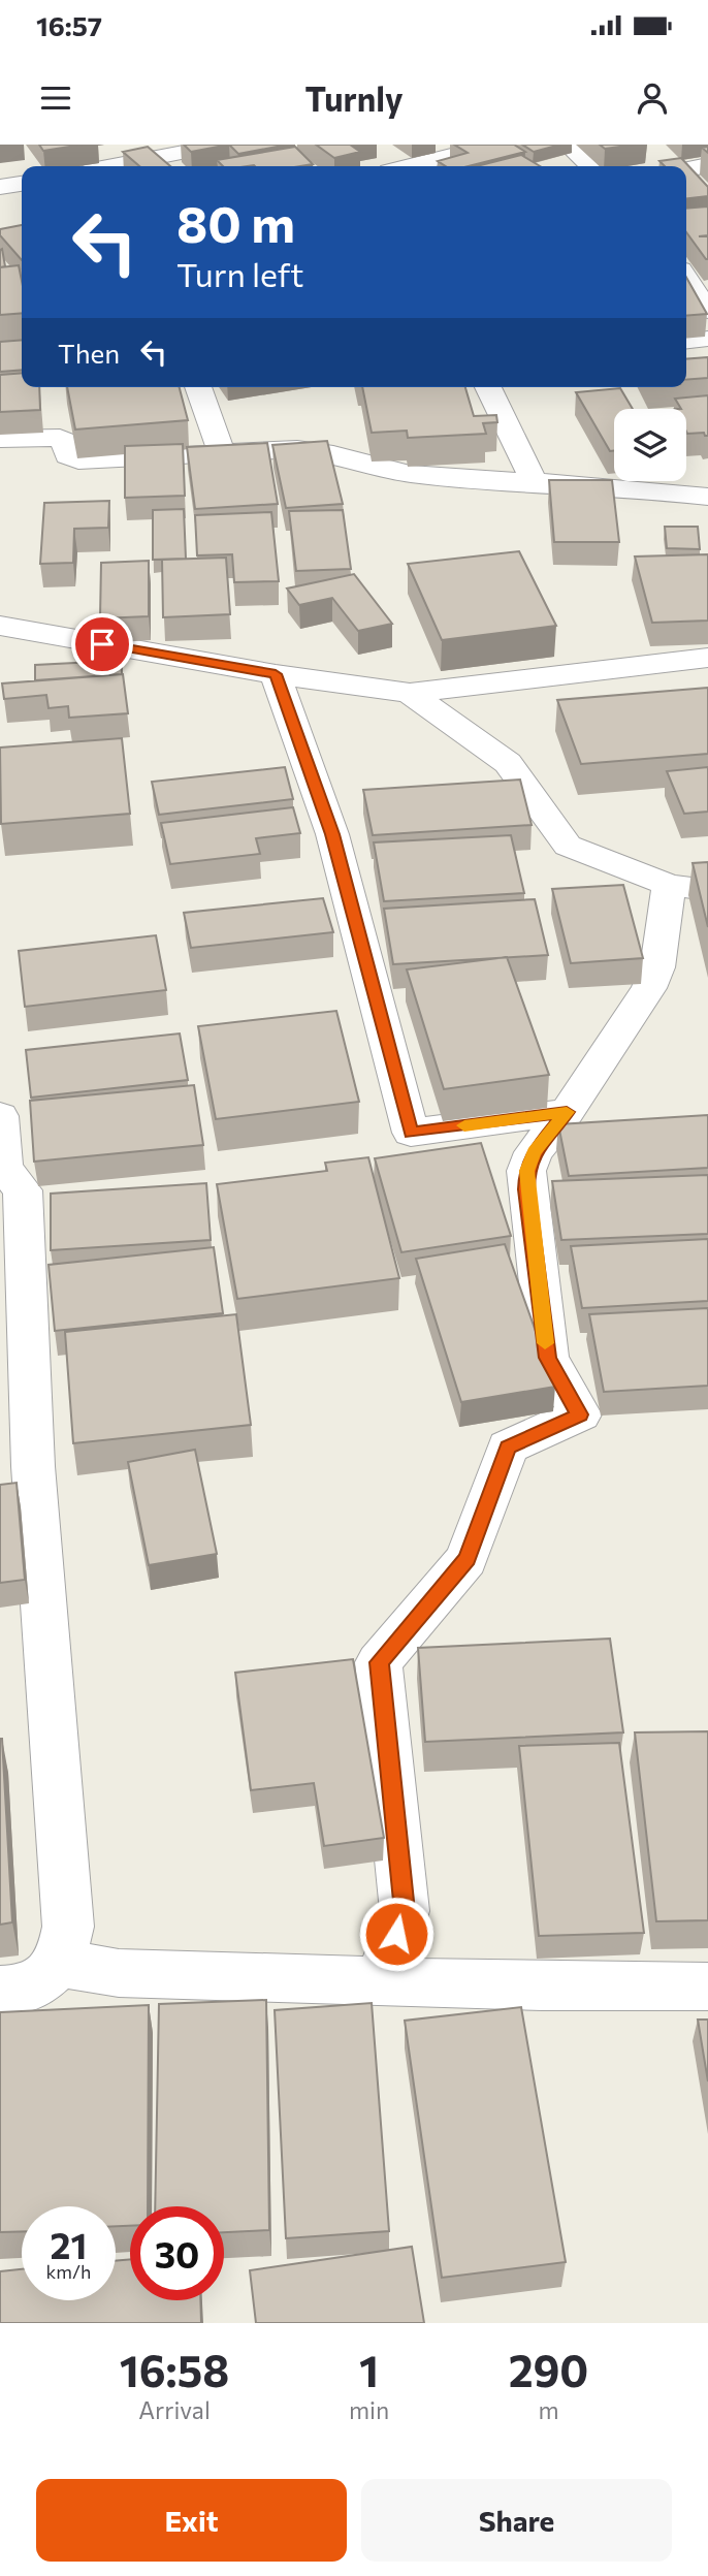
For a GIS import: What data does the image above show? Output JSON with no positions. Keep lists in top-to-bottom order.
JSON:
{
  "page": {
    "status": "16:57",
    "header": "Turnly",
    "turn": ["80 m", "Turn left"],
    "then": "Then",
    "speed": "21 km/h",
    "limit": "30",
    "eta": [
      "16:58",
      "Arrival",
      "1",
      "min",
      "290",
      "m"
    ],
    "buttons": ["Exit", "Share"]
  }
}
